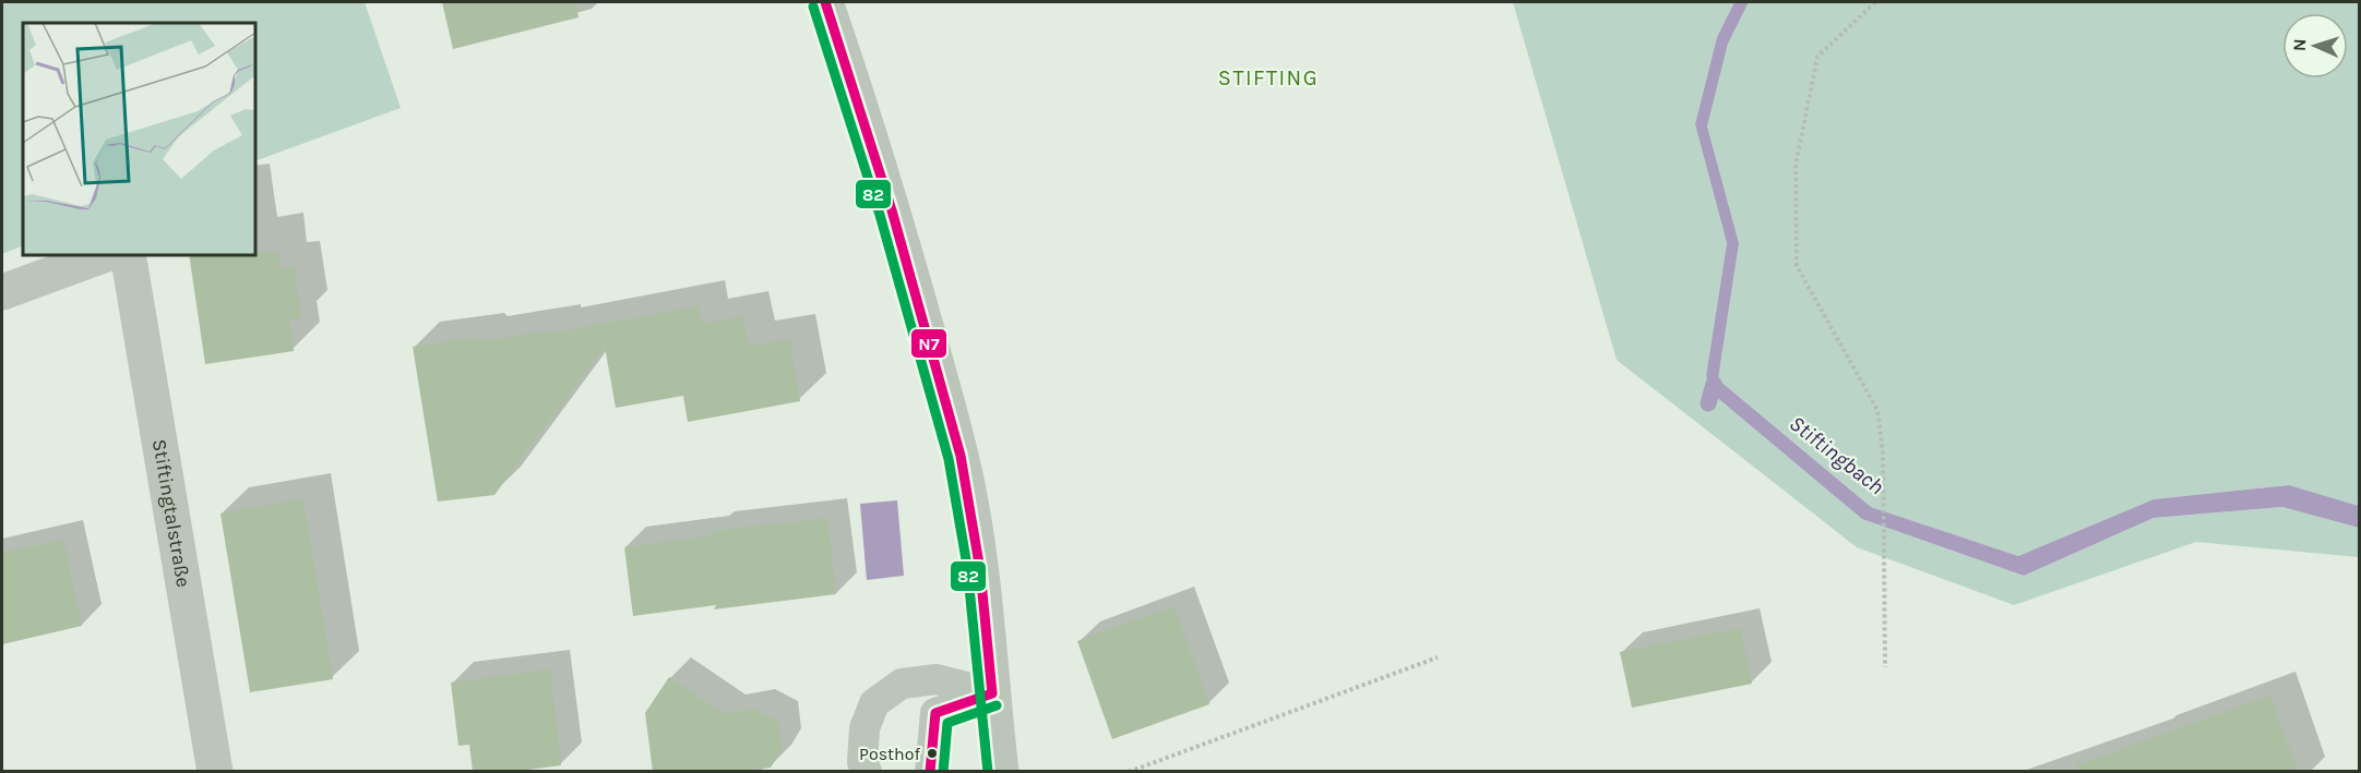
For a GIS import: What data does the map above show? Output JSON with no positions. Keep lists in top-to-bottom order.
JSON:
{
  "streets": {
    "street": ["Stiftingtalstraße"]
  },
  "districts": ["STIFTING"],
  "water": ["Stiftingbach"],
  "places": ["Posthof"],
  "lines": ["transit line N7", "transit line 82"],
  "north": "left"
}
